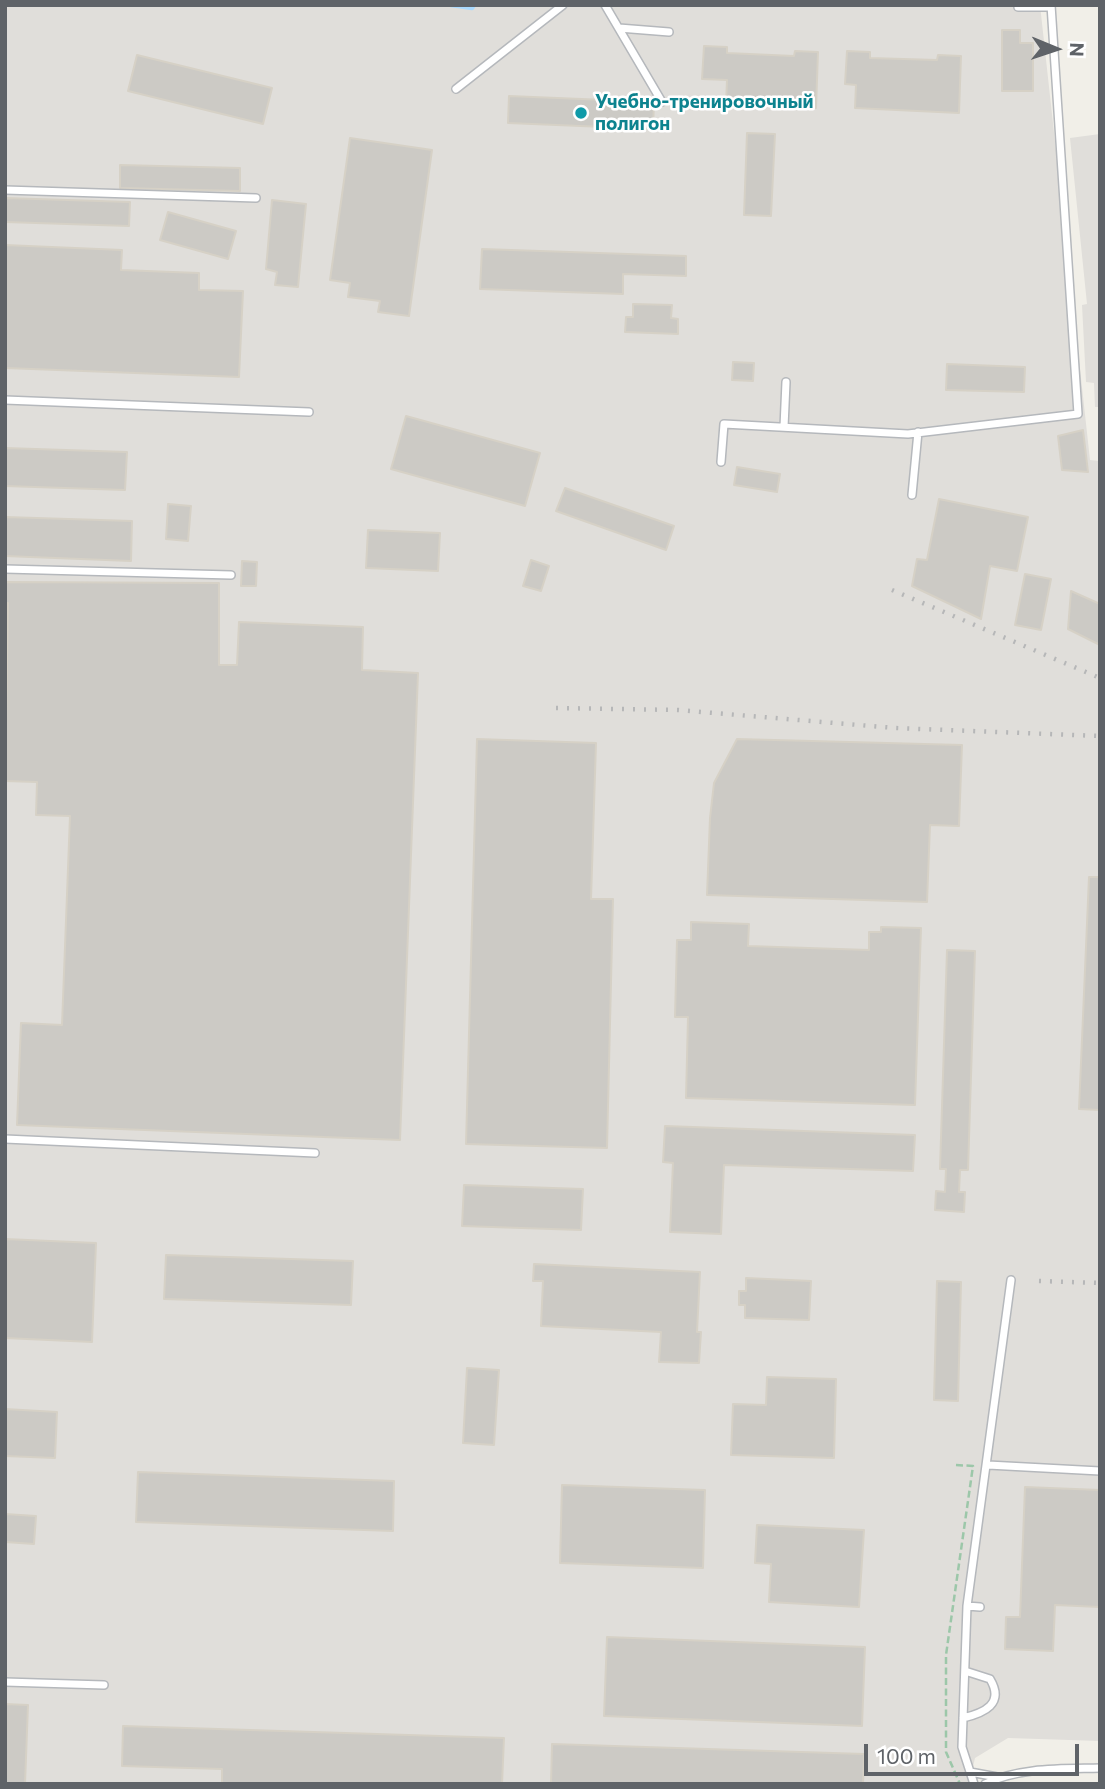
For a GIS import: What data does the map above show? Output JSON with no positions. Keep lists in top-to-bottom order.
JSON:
{
  "places": ["Учебно-тренировочный полигон"],
  "scale_bar": "100 m",
  "north": "right"
}
